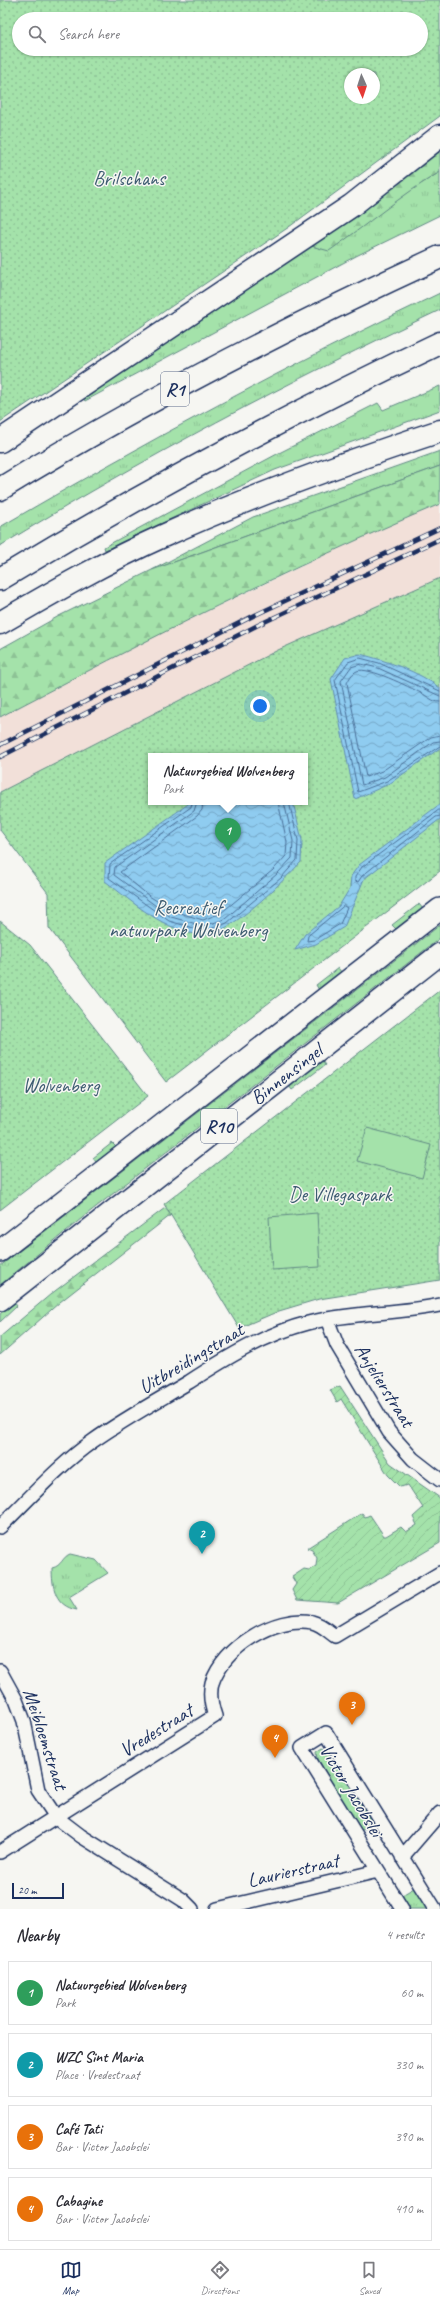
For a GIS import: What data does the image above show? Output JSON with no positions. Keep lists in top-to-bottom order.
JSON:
{
  "streets": {
    "highway": ["R1"],
    "main road": ["Binnensingel", "R10"],
    "street": [
      "Uitbreidingstraat",
      "Anjelierstraat",
      "Vredestraat",
      "Meibloemstraat",
      "Victor Jacobslei",
      "Laurierstraat"
    ]
  },
  "crossings": [
    ["Uitbreidingstraat", "Anjelierstraat"],
    ["Vredestraat", "Meibloemstraat"],
    ["Victor Jacobslei", "Laurierstraat"]
  ],
  "parks": [
    "Brilschans",
    "Recreatief natuurpark Wolvenberg",
    "Wolvenberg",
    "De Villegaspark"
  ],
  "scale_bar": "20 m",
  "north": "bottom",
  "page": {
    "search": "Search here",
    "popup": ["Natuurgebied Wolvenberg", "Park"],
    "pins": [
      "1",
      "2",
      "3",
      "4"
    ],
    "scale": "20 m",
    "heading": ["Nearby", "4 results"],
    "list": [
      {
        "mark": "1",
        "name": "Natuurgebied Wolvenberg",
        "note": "Park",
        "value": "60 m"
      },
      {
        "mark": "2",
        "name": "WZC Sint Maria",
        "note": "Place · Vredestraat",
        "value": "330 m"
      },
      {
        "mark": "3",
        "name": "Café Tati",
        "note": "Bar · Victor Jacobslei",
        "value": "390 m"
      },
      {
        "mark": "4",
        "name": "Cabagine",
        "note": "Bar · Victor Jacobslei",
        "value": "410 m"
      }
    ],
    "nav": ["Map", "Directions", "Saved"]
  }
}
